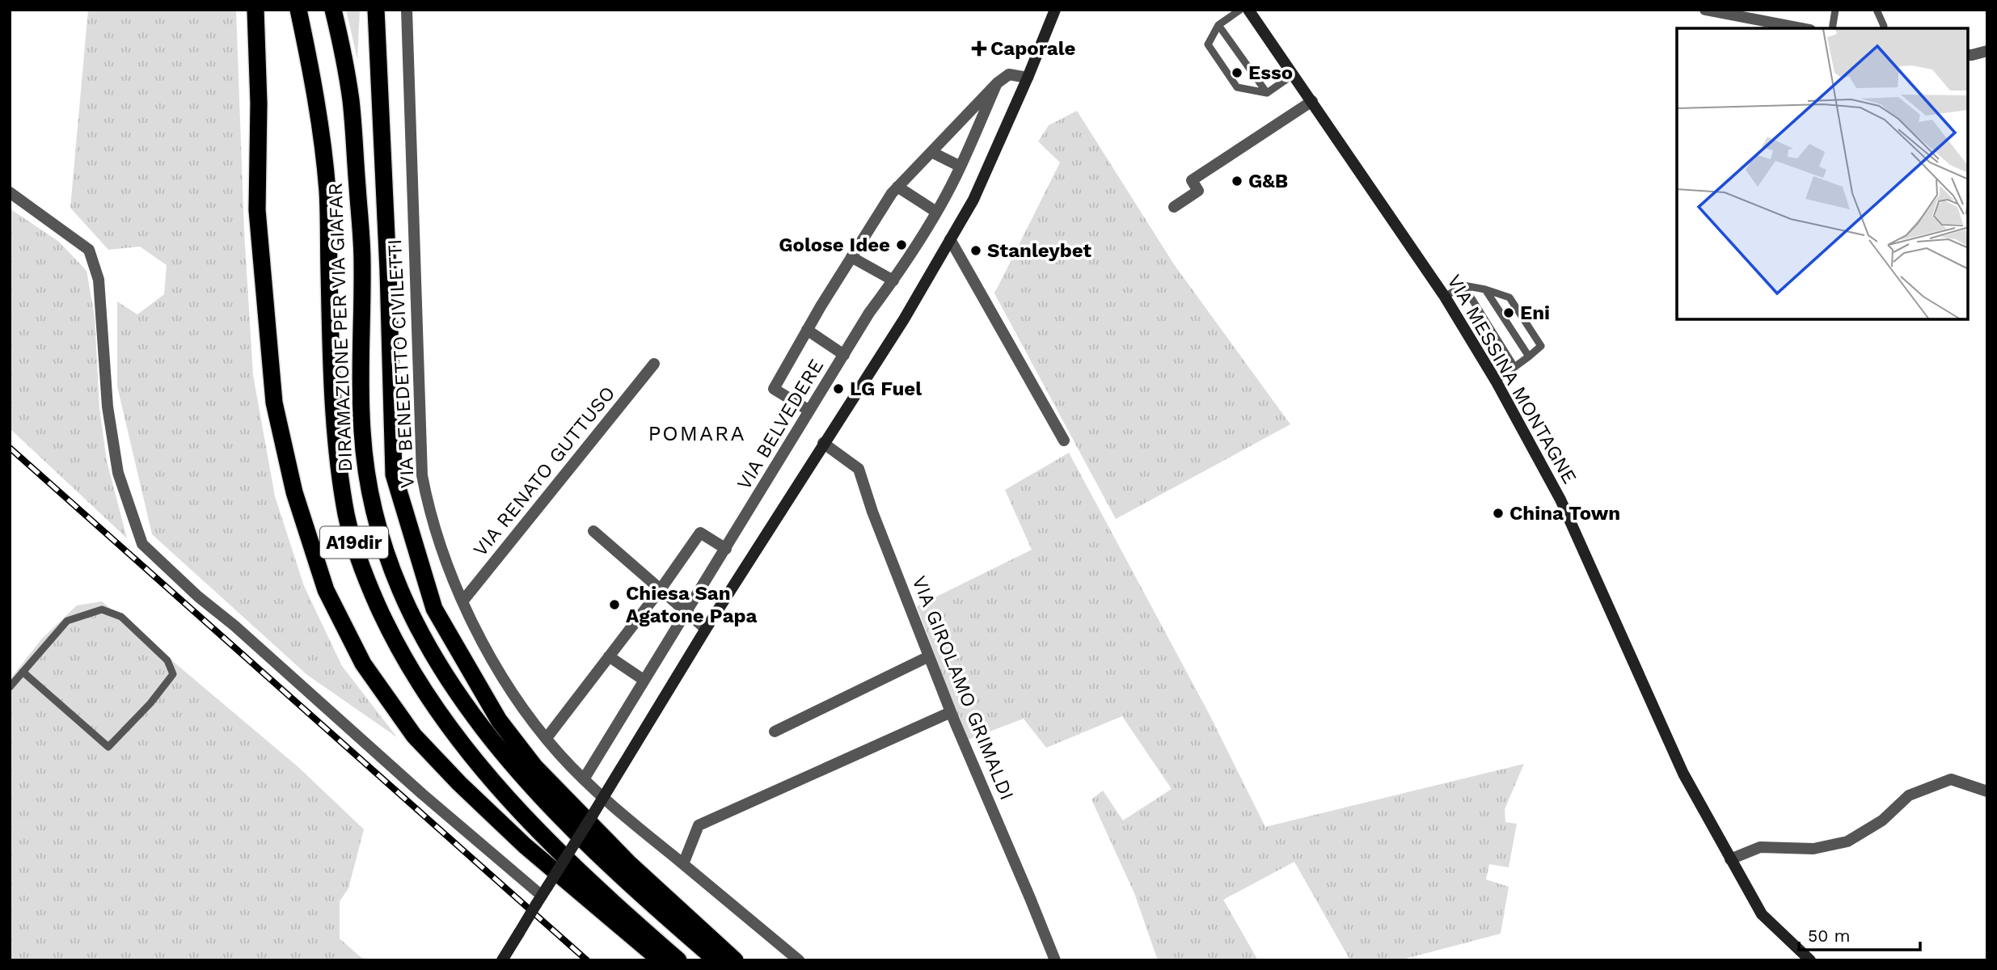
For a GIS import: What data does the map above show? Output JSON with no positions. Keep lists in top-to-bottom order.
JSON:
{
  "streets": {
    "highway": ["DIRAMAZIONE PER VIA GIAFAR", "A19dir"],
    "street": [
      "VIA BENEDETTO CIVILETTI",
      "VIA MESSINA MONTAGNE",
      "VIA BELVEDERE",
      "VIA RENATO GUTTUSO",
      "VIA GIROLAMO GRIMALDI"
    ]
  },
  "crossings": [
    ["VIA BENEDETTO CIVILETTI", "VIA BELVEDERE"],
    ["VIA BENEDETTO CIVILETTI", "VIA RENATO GUTTUSO"]
  ],
  "districts": ["POMARA"],
  "places": {
    "health": ["Caporale"],
    "other": [
      "Esso",
      "G&B",
      "Golose Idee",
      "Stanleybet",
      "Eni",
      "LG Fuel",
      "China Town",
      "Chiesa San Agatone Papa"
    ]
  },
  "scale_bar": "50 m"
}
